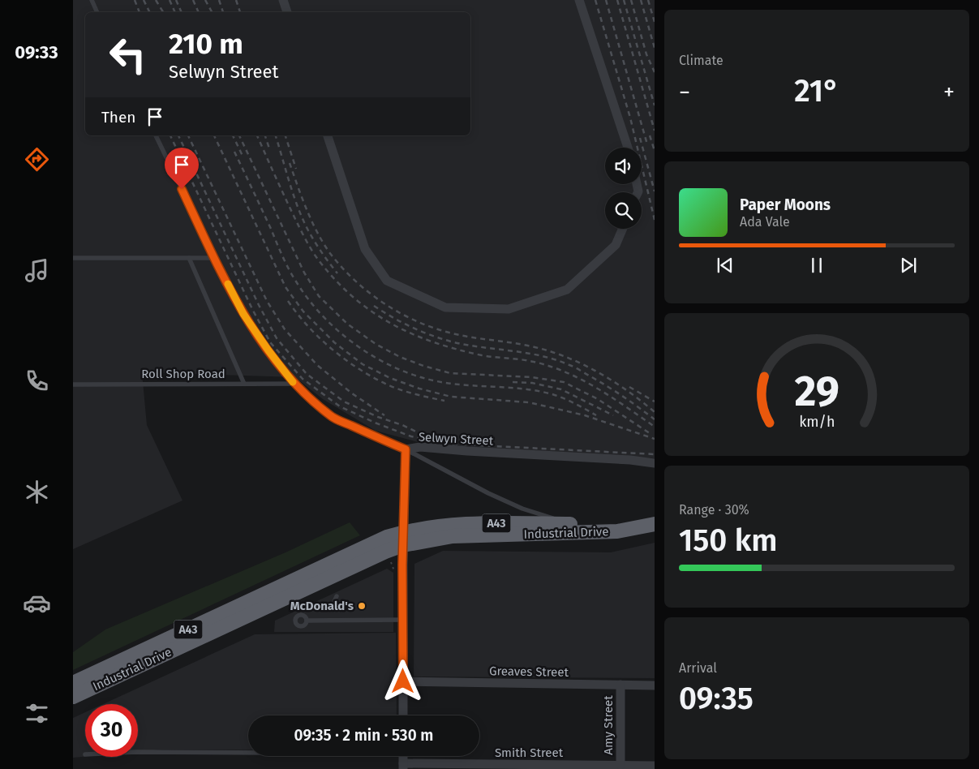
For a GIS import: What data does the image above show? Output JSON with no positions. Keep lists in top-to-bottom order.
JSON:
{
  "streets": {
    "highway": ["A43", "Industrial Drive"],
    "street": [
      "Selwyn Street",
      "Greaves Street",
      "Amy Street",
      "Smith Street"
    ],
    "lane": ["Roll Shop Road"]
  },
  "crossings": [
    ["Roll Shop Road", "Selwyn Street"],
    ["Greaves Street", "Amy Street"],
    ["Amy Street", "Smith Street"]
  ],
  "places": ["McDonald's"],
  "page": {
    "tabs": "09:33",
    "tile": [
      "Climate",
      ["Range · 30%", "150 km"],
      ["Arrival", "09:35"]
    ],
    "turn": ["210 m", "Selwyn Street"],
    "heat": ["−", "21°", "+"],
    "then": "Then",
    "song": ["Paper Moons", "Ada Vale"],
    "limit": "30",
    "trip": "09:35 · 2 min · 530 m",
    "gauge": ["29", "km/h"]
  }
}
